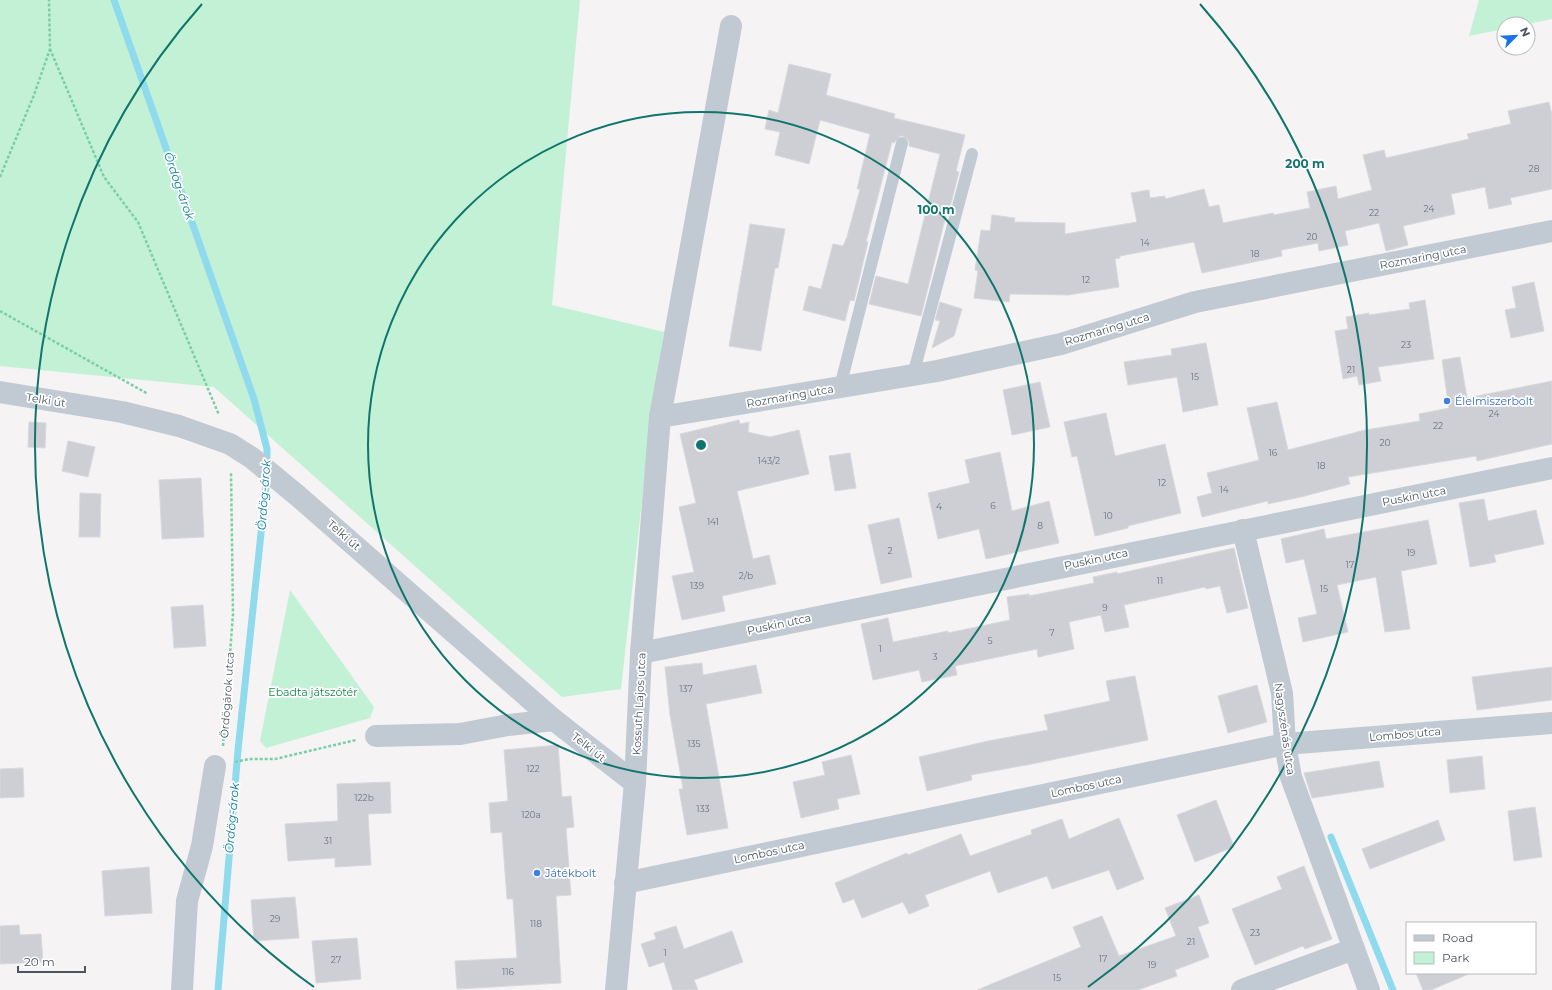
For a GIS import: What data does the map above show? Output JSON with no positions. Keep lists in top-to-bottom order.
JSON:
{
  "streets": {
    "street": [
      "Rozmaring utca",
      "Telki út",
      "Puskin utca",
      "Kossuth Lajos utca",
      "Nagyszénás utca",
      "Lombos utca"
    ],
    "path": ["Ördögárok utca"]
  },
  "crossings": [
    ["Rozmaring utca", "Kossuth Lajos utca"],
    ["Telki út", "Ördögárok utca"],
    ["Telki út", "Kossuth Lajos utca"],
    ["Puskin utca", "Kossuth Lajos utca"],
    ["Puskin utca", "Nagyszénás utca"],
    ["Kossuth Lajos utca", "Lombos utca"],
    ["Nagyszénás utca", "Lombos utca"]
  ],
  "water": ["Ördög-árok"],
  "parks": ["Ebadta játszótér"],
  "places": ["Élelmiszerbolt", "Játékbolt"],
  "house_numbers": [
    "28",
    "24",
    "22",
    "20",
    "14",
    "18",
    "12",
    "23",
    "21",
    "15",
    "24",
    "22",
    "20",
    "16",
    "143/2",
    "18",
    "12",
    "14",
    "6",
    "4",
    "10",
    "141",
    "8",
    "2",
    "19",
    "17",
    "2/b",
    "11",
    "139",
    "15",
    "9",
    "7",
    "5",
    "1",
    "3",
    "137",
    "135",
    "122",
    "122b",
    "133",
    "120a",
    "31",
    "29",
    "118",
    "23",
    "21",
    "1",
    "17",
    "27",
    "19",
    "116",
    "15"
  ],
  "legend": ["Road", "Park"],
  "scale_bar": "20 m",
  "north": "top right",
  "rings": ["200 m", "100 m"]
}
